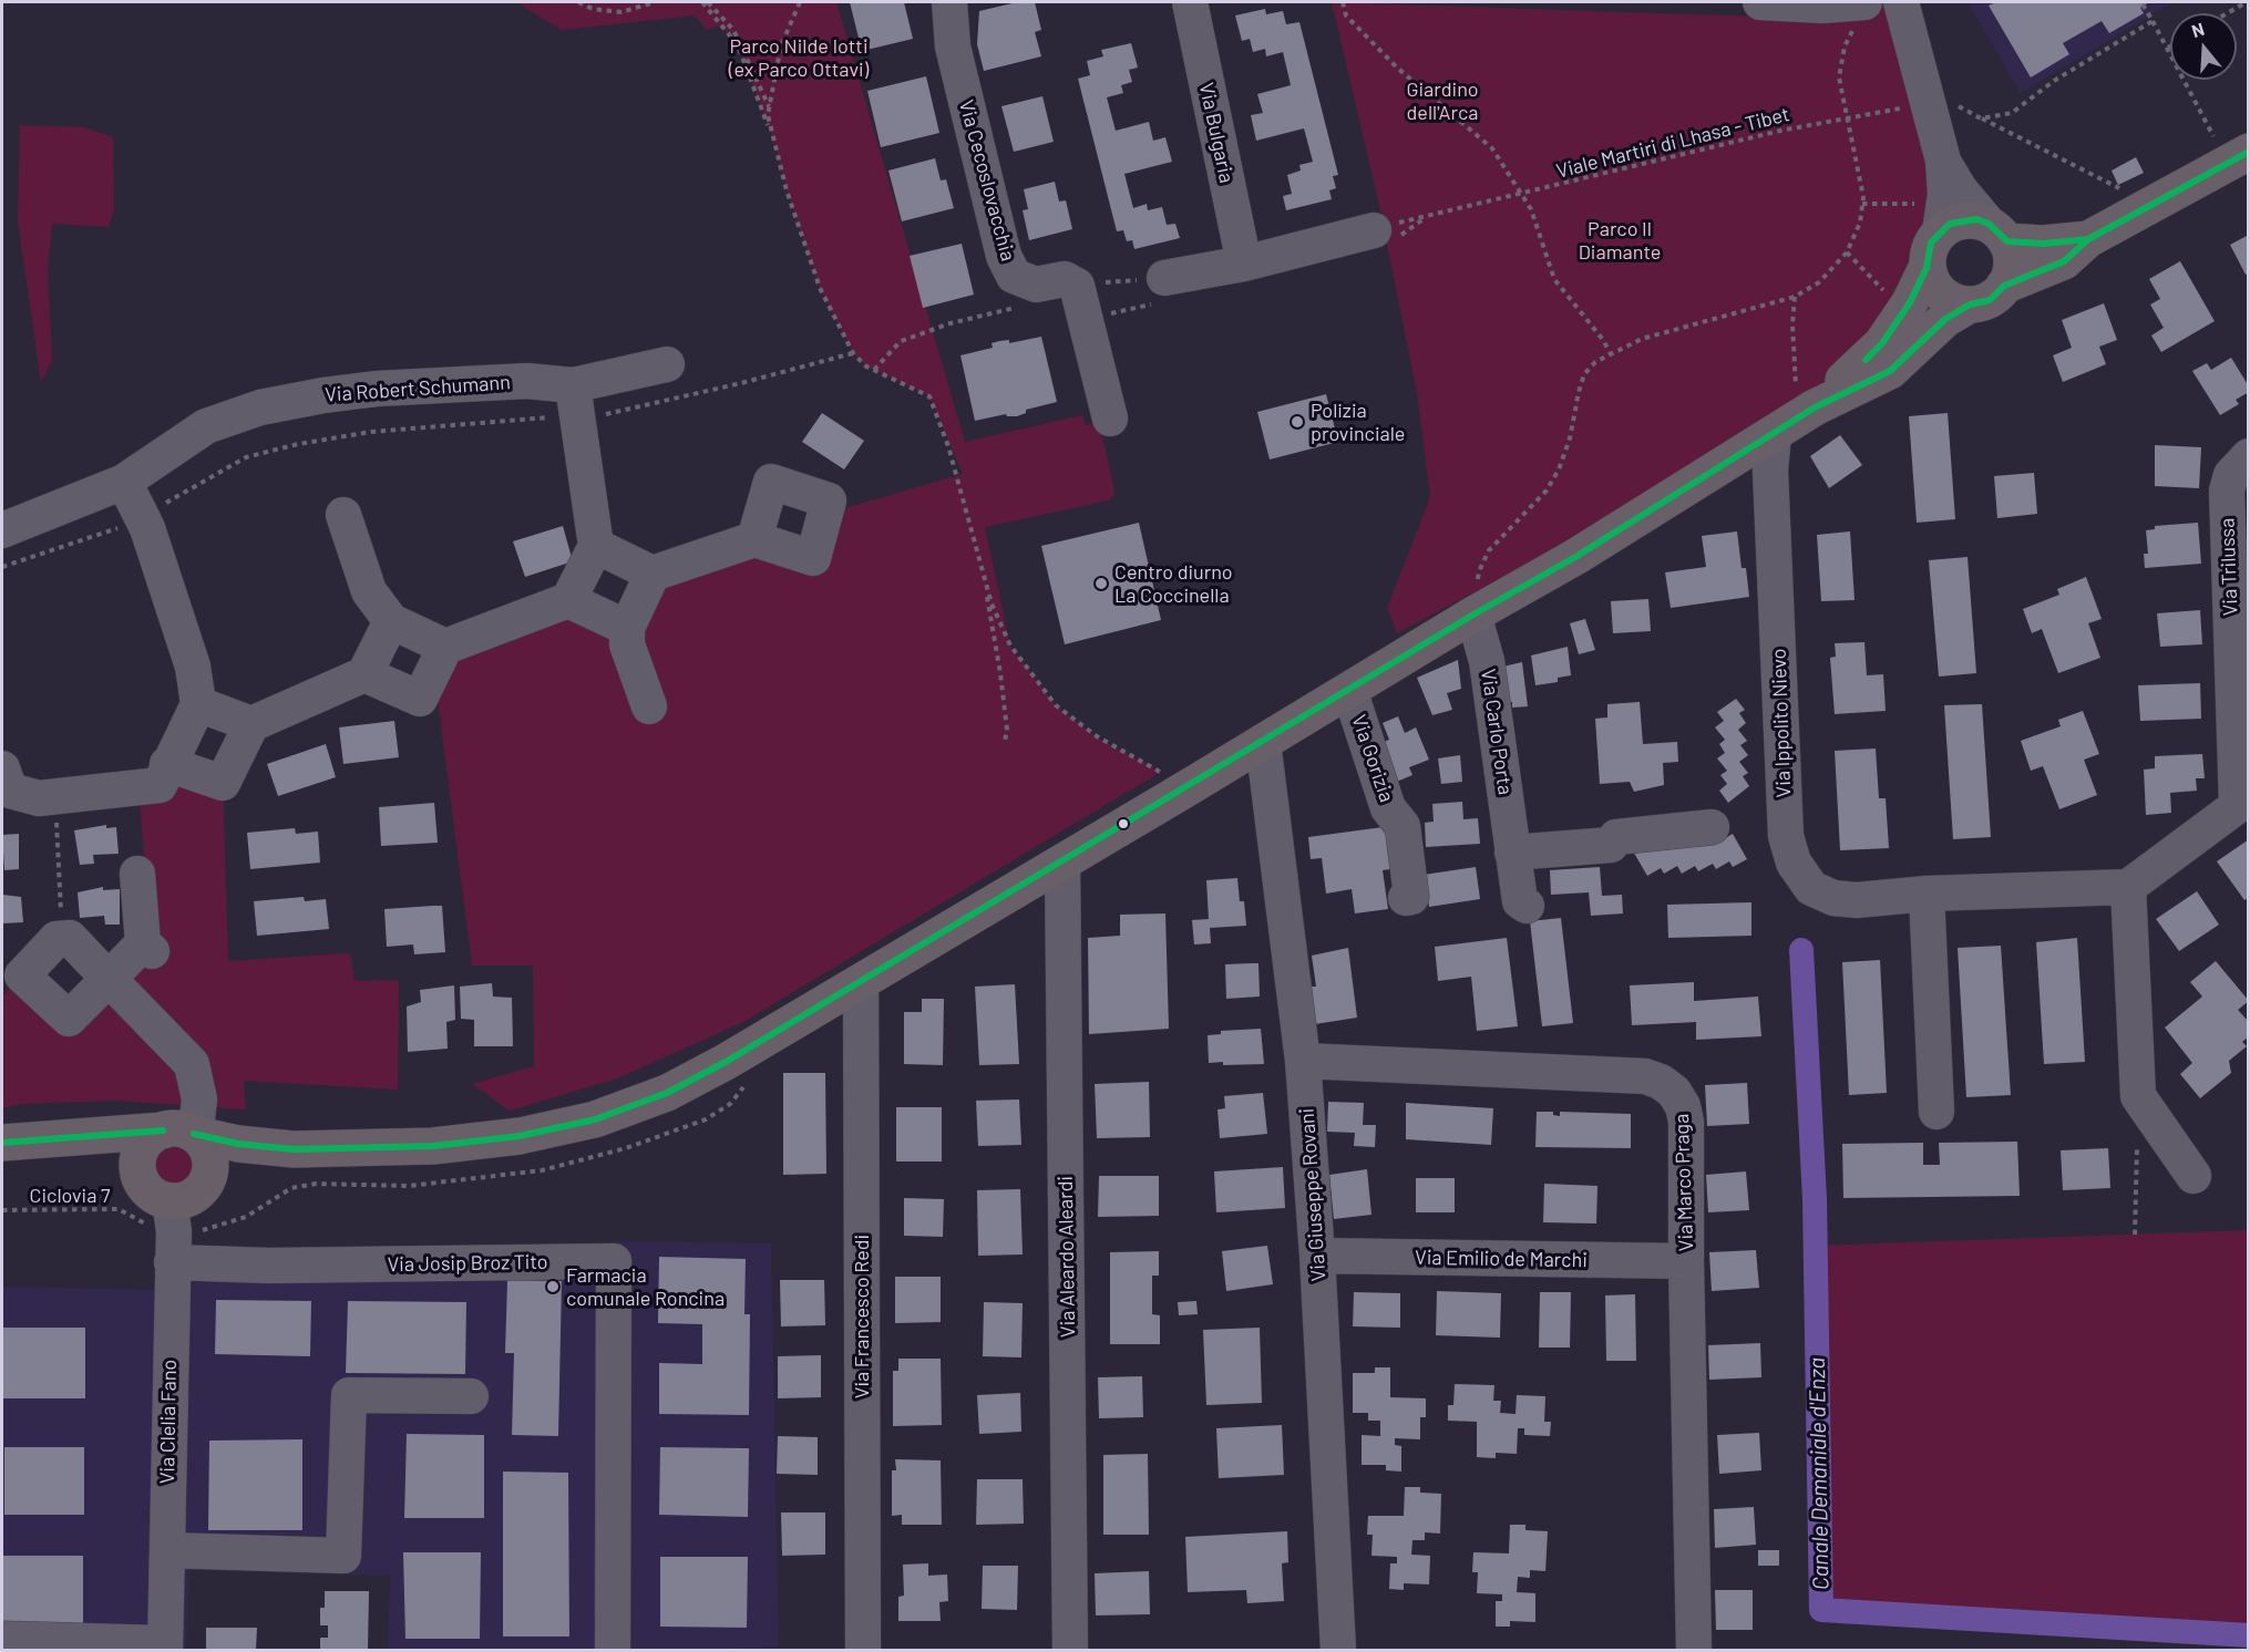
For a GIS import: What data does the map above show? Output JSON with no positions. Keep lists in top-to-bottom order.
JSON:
{
  "streets": {
    "main road": ["Via Gorizia"],
    "street": [
      "Via Bulgaria",
      "Via Cecoslovacchia",
      "Via Robert Schumann",
      "Via Trilussa",
      "Via Ippolito Nievo",
      "Via Carlo Porta",
      "Via Marco Praga",
      "Via Giuseppe Rovani",
      "Via Aleardo Aleardi",
      "Via Emilio de Marchi",
      "Via Josip Broz Tito",
      "Via Francesco Redi",
      "Via Clelia Fano"
    ],
    "path": ["Viale Martiri di Lhasa - Tibet", "Ciclovia 7"]
  },
  "crossings": [
    ["Via Ippolito Nievo", "Via Gorizia"],
    ["Via Carlo Porta", "Via Gorizia"],
    ["Via Gorizia", "Via Giuseppe Rovani"],
    ["Via Gorizia", "Ciclovia 7"],
    ["Via Gorizia", "Via Aleardo Aleardi"],
    ["Via Gorizia", "Via Josip Broz Tito"],
    ["Via Gorizia", "Via Francesco Redi"],
    ["Via Gorizia", "Via Clelia Fano"],
    ["Via Marco Praga", "Via Giuseppe Rovani"],
    ["Via Marco Praga", "Via Emilio de Marchi"],
    ["Via Giuseppe Rovani", "Via Emilio de Marchi"],
    ["Ciclovia 7", "Via Josip Broz Tito"],
    ["Ciclovia 7", "Via Clelia Fano"],
    ["Via Josip Broz Tito", "Via Clelia Fano"]
  ],
  "water": ["Canale Demaniale d'Enza"],
  "parks": ["Parco Nilde Iotti (ex Parco Ottavi)", "Giardino dell'Arca", "Parco Il Diamante"],
  "places": ["Polizia provinciale", "Centro diurno La Coccinella", "Farmacia comunale Roncina"],
  "north": "top"
}
